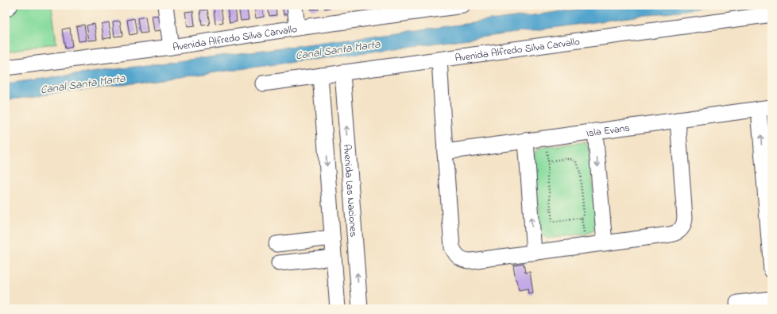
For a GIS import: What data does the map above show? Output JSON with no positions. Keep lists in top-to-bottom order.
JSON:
{
  "streets": {
    "street": ["Avenida Alfredo Silva Carvallo", "Isla Evans", "Avenida Las Naciones"]
  },
  "crossings": [
    ["Avenida Alfredo Silva Carvallo", "Avenida Las Naciones"]
  ],
  "water": ["Canal Santa Marta"]
}
